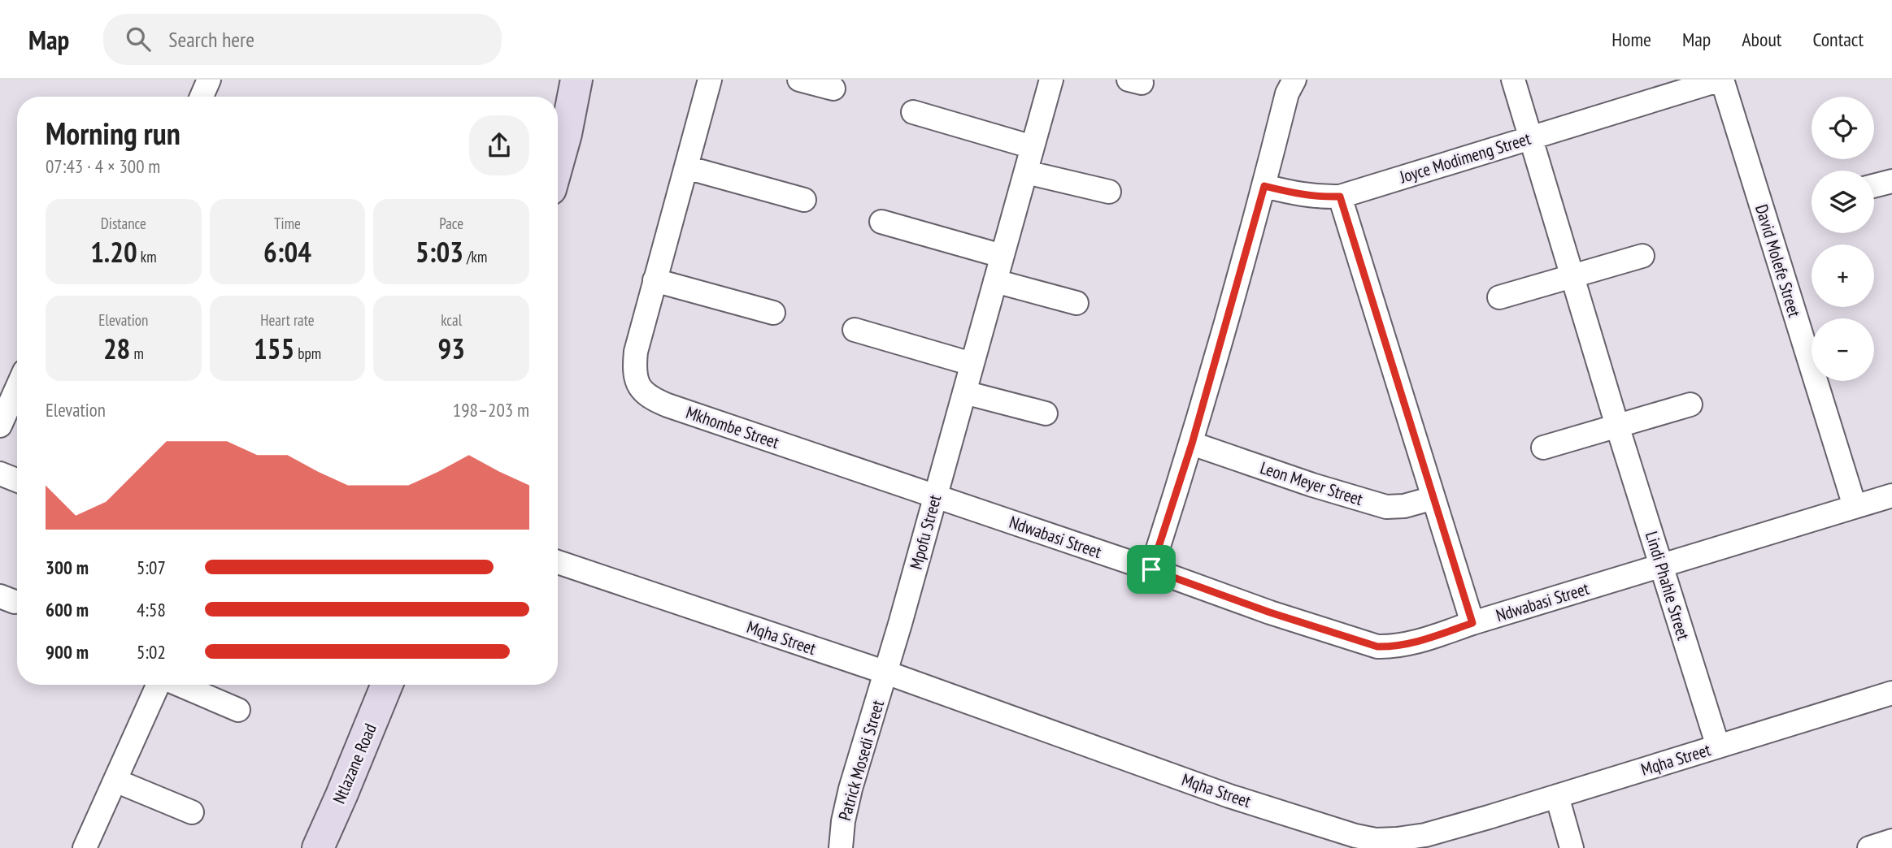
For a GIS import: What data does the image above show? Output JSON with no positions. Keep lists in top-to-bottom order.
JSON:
{
  "streets": {
    "street": [
      "Joyce Modimeng Street",
      "David Molefe Street",
      "Mkhombe Street",
      "Leon Meyer Street",
      "Mpofu Street",
      "Ndwabasi Street",
      "Lindi Phahle Street",
      "Mqha Street",
      "Patrick Mosedi Street",
      "Ntlazane Road"
    ]
  },
  "crossings": [
    ["Joyce Modimeng Street", "David Molefe Street"],
    ["Joyce Modimeng Street", "Lindi Phahle Street"],
    ["David Molefe Street", "Ndwabasi Street"],
    ["Mkhombe Street", "Mpofu Street"],
    ["Mkhombe Street", "Ndwabasi Street"],
    ["Mpofu Street", "Ndwabasi Street"],
    ["Mpofu Street", "Mqha Street"],
    ["Mpofu Street", "Patrick Mosedi Street"],
    ["Ndwabasi Street", "Lindi Phahle Street"],
    ["Lindi Phahle Street", "Mqha Street"],
    ["Mqha Street", "Patrick Mosedi Street"]
  ],
  "page": {
    "header": "Map",
    "search": "Search here",
    "nav": [
      "Home",
      "Map",
      "About",
      "Contact"
    ],
    "map_buttons": ["+", "−"],
    "heading": ["Morning run", "07:43 · 4 × 300 m"],
    "stats": [
      ["Distance", "1.20 km"],
      ["Time", "6:04"],
      ["Pace", "5:03 /km"],
      ["Elevation", "28 m"],
      ["Heart rate", "155 bpm"],
      ["kcal", "93"]
    ],
    "chart": ["Elevation", "198–203 m"],
    "list": [
      {
        "name": "300 m",
        "note": "5:07"
      },
      {
        "name": "600 m",
        "note": "4:58"
      },
      {
        "name": "900 m",
        "note": "5:02"
      }
    ]
  }
}
